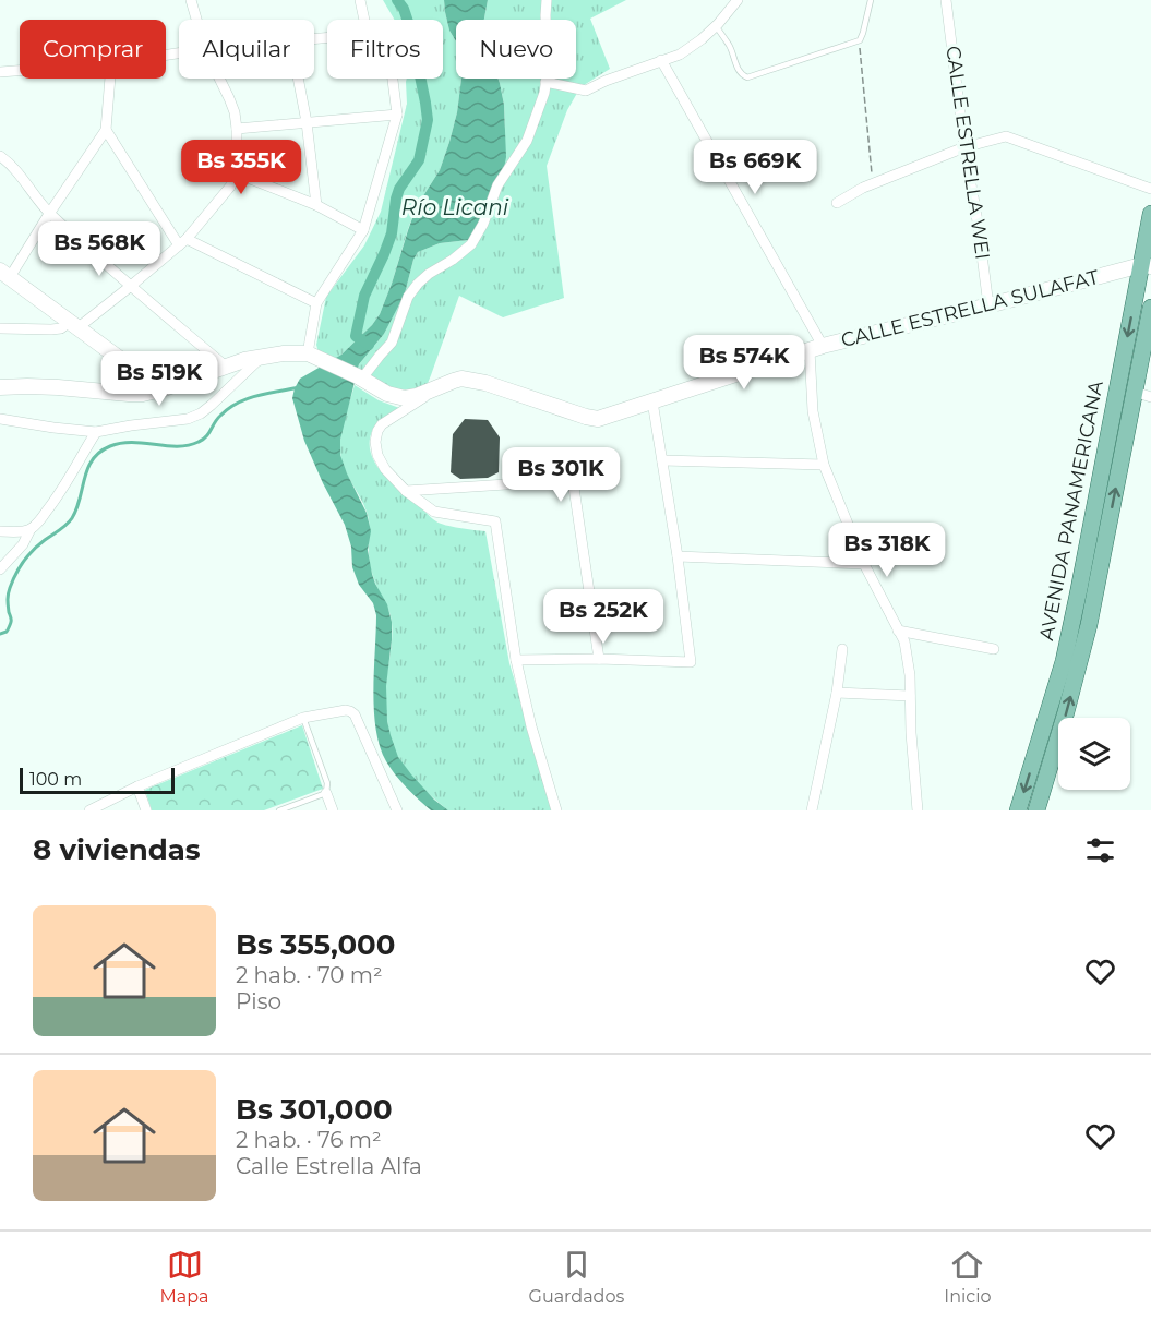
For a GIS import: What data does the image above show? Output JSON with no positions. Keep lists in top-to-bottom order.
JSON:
{
  "streets": {
    "main road": ["AVENIDA PANAMERICANA"],
    "street": ["CALLE ESTRELLA WEI", "CALLE ESTRELLA SULAFAT"]
  },
  "crossings": [
    ["CALLE ESTRELLA WEI", "CALLE ESTRELLA SULAFAT"],
    ["CALLE ESTRELLA SULAFAT", "AVENIDA PANAMERICANA"]
  ],
  "water": ["Río Licani"],
  "scale_bar": "100 m",
  "page": {
    "chip": [
      "Comprar",
      "Alquilar",
      "Filtros",
      "Nuevo"
    ],
    "price": [
      "Bs 355K",
      "Bs 669K",
      "Bs 568K",
      "Bs 574K",
      "Bs 519K",
      "Bs 301K",
      "Bs 318K",
      "Bs 252K"
    ],
    "scale": "100 m",
    "heading": "8 viviendas",
    "list": [
      {
        "name": "Bs 355,000",
        "note": "2 hab. · 70 m² · Piso"
      },
      {
        "name": "Bs 301,000",
        "note": "2 hab. · 76 m² · Calle Estrella Alfa"
      }
    ],
    "tabs": ["Mapa", "Guardados", "Inicio"]
  }
}
